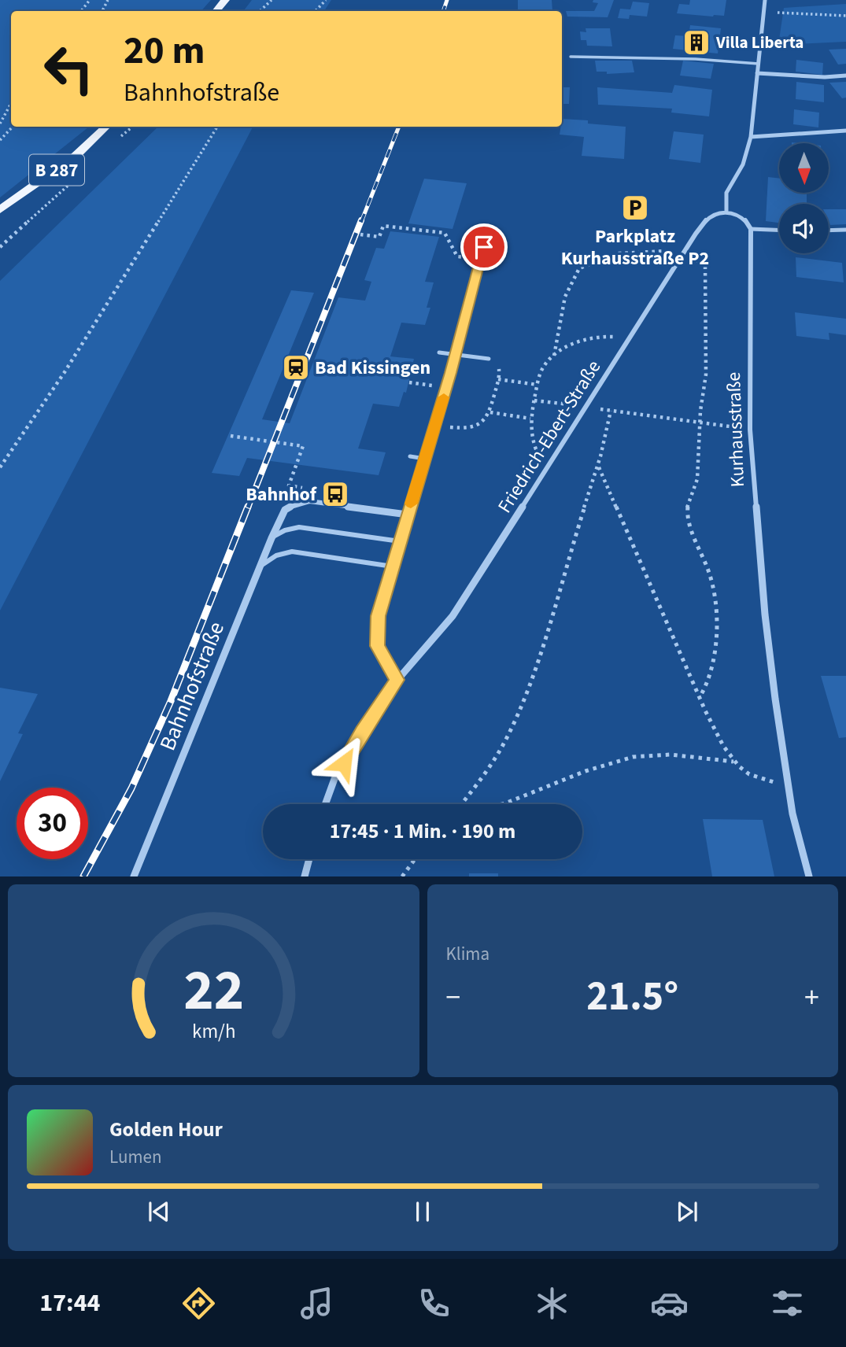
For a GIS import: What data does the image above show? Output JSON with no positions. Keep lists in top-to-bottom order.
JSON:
{
  "streets": {
    "main road": ["B 287"],
    "street": ["Kurhausstraße", "Friedrich-Ebert-Straße", "Bahnhofstraße"]
  },
  "places": {
    "building": ["Villa Liberta"],
    "parking": ["Parkplatz Kurhausstraße P2"],
    "station": ["Bad Kissingen"],
    "bus stop": ["Bahnhof"]
  },
  "north": "bottom",
  "page": {
    "turn": ["20 m", "Bahnhofstraße"],
    "limit": "30",
    "trip": "17:45 · 1 Min. · 190 m",
    "tile": "Klima",
    "heat": ["−", "21.5°", "+"],
    "song": ["Golden Hour", "Lumen"],
    "tabs": "17:44",
    "gauge": ["22", "km/h"]
  }
}
